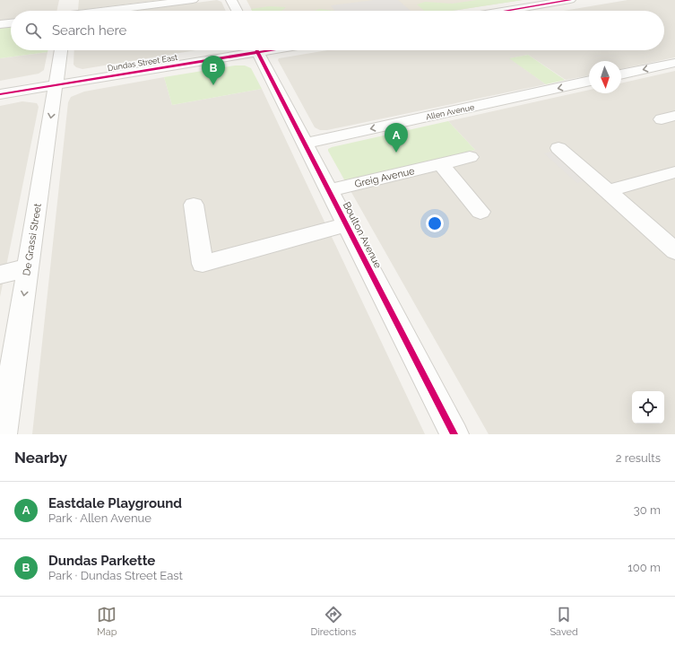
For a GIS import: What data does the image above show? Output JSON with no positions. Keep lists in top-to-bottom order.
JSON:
{
  "streets": {
    "street": [
      "Dundas Street East",
      "Allen Avenue",
      "Greig Avenue",
      "Boulton Avenue",
      "De Grassi Street"
    ]
  },
  "crossings": [
    ["Dundas Street East", "De Grassi Street"],
    ["Allen Avenue", "Boulton Avenue"],
    ["Greig Avenue", "Boulton Avenue"]
  ],
  "one_way": ["Allen Avenue", "De Grassi Street"],
  "north": "bottom",
  "page": {
    "search": "Search here",
    "pins": ["B", "A"],
    "heading": ["Nearby", "2 results"],
    "list": [
      {
        "mark": "A",
        "name": "Eastdale Playground",
        "note": "Park · Allen Avenue",
        "value": "30 m"
      },
      {
        "mark": "B",
        "name": "Dundas Parkette",
        "note": "Park · Dundas Street East",
        "value": "100 m"
      }
    ],
    "nav": ["Map", "Directions", "Saved"]
  }
}
